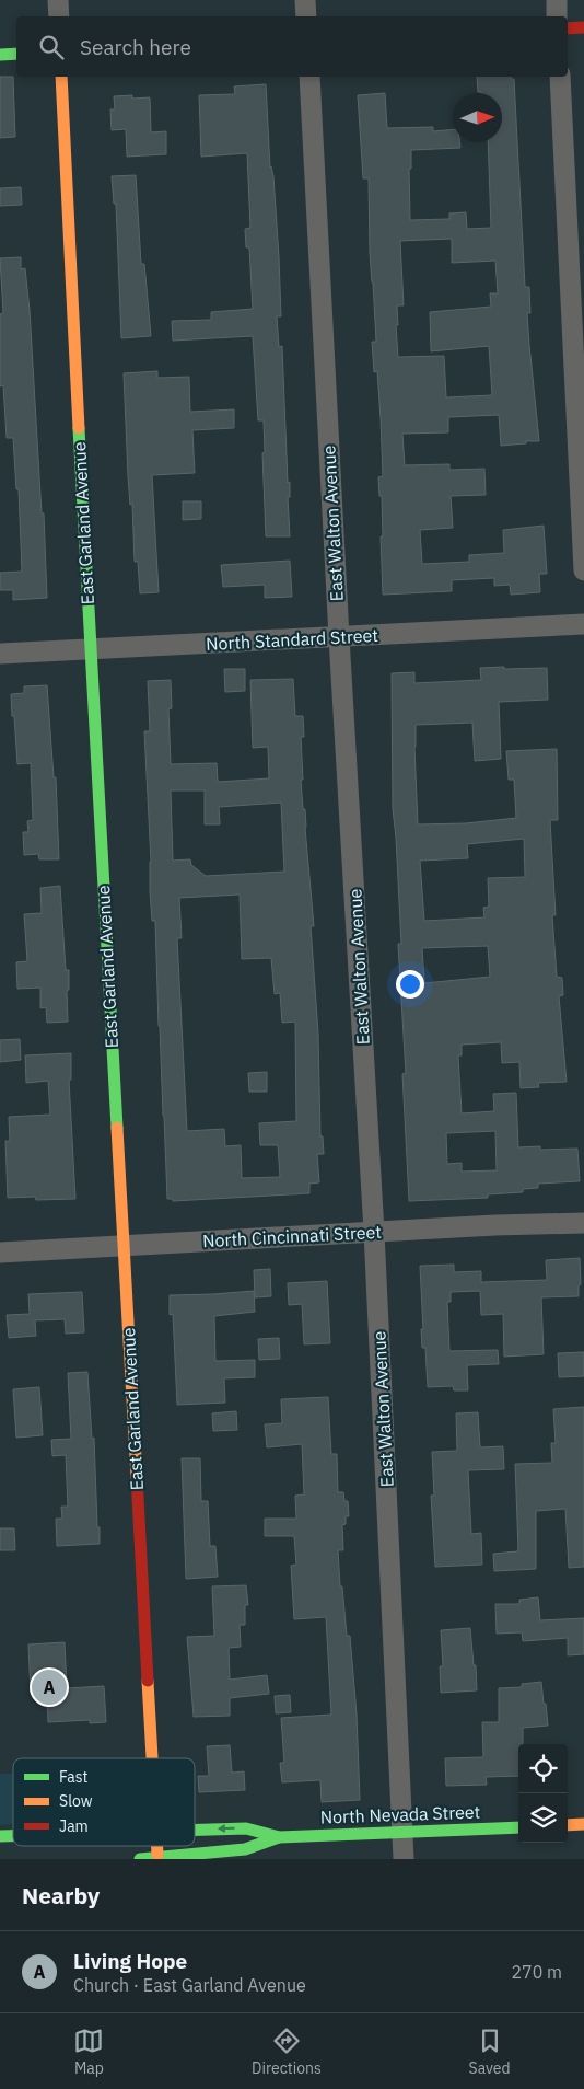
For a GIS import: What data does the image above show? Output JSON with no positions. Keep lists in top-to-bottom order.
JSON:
{
  "streets": {
    "street": [
      "East Garland Avenue",
      "East Walton Avenue",
      "North Standard Street",
      "North Cincinnati Street",
      "North Nevada Street"
    ]
  },
  "crossings": [
    ["East Garland Avenue", "North Standard Street"],
    ["East Garland Avenue", "North Cincinnati Street"],
    ["East Walton Avenue", "North Standard Street"],
    ["East Walton Avenue", "North Cincinnati Street"],
    ["East Walton Avenue", "North Nevada Street"]
  ],
  "legend": ["Fast", "Slow", "Jam"],
  "north": "right",
  "page": {
    "search": "Search here",
    "pins": "A",
    "heading": "Nearby",
    "list": [
      {
        "mark": "A",
        "name": "Living Hope",
        "note": "Church · East Garland Avenue",
        "value": "270 m"
      }
    ],
    "nav": ["Map", "Directions", "Saved"]
  }
}
